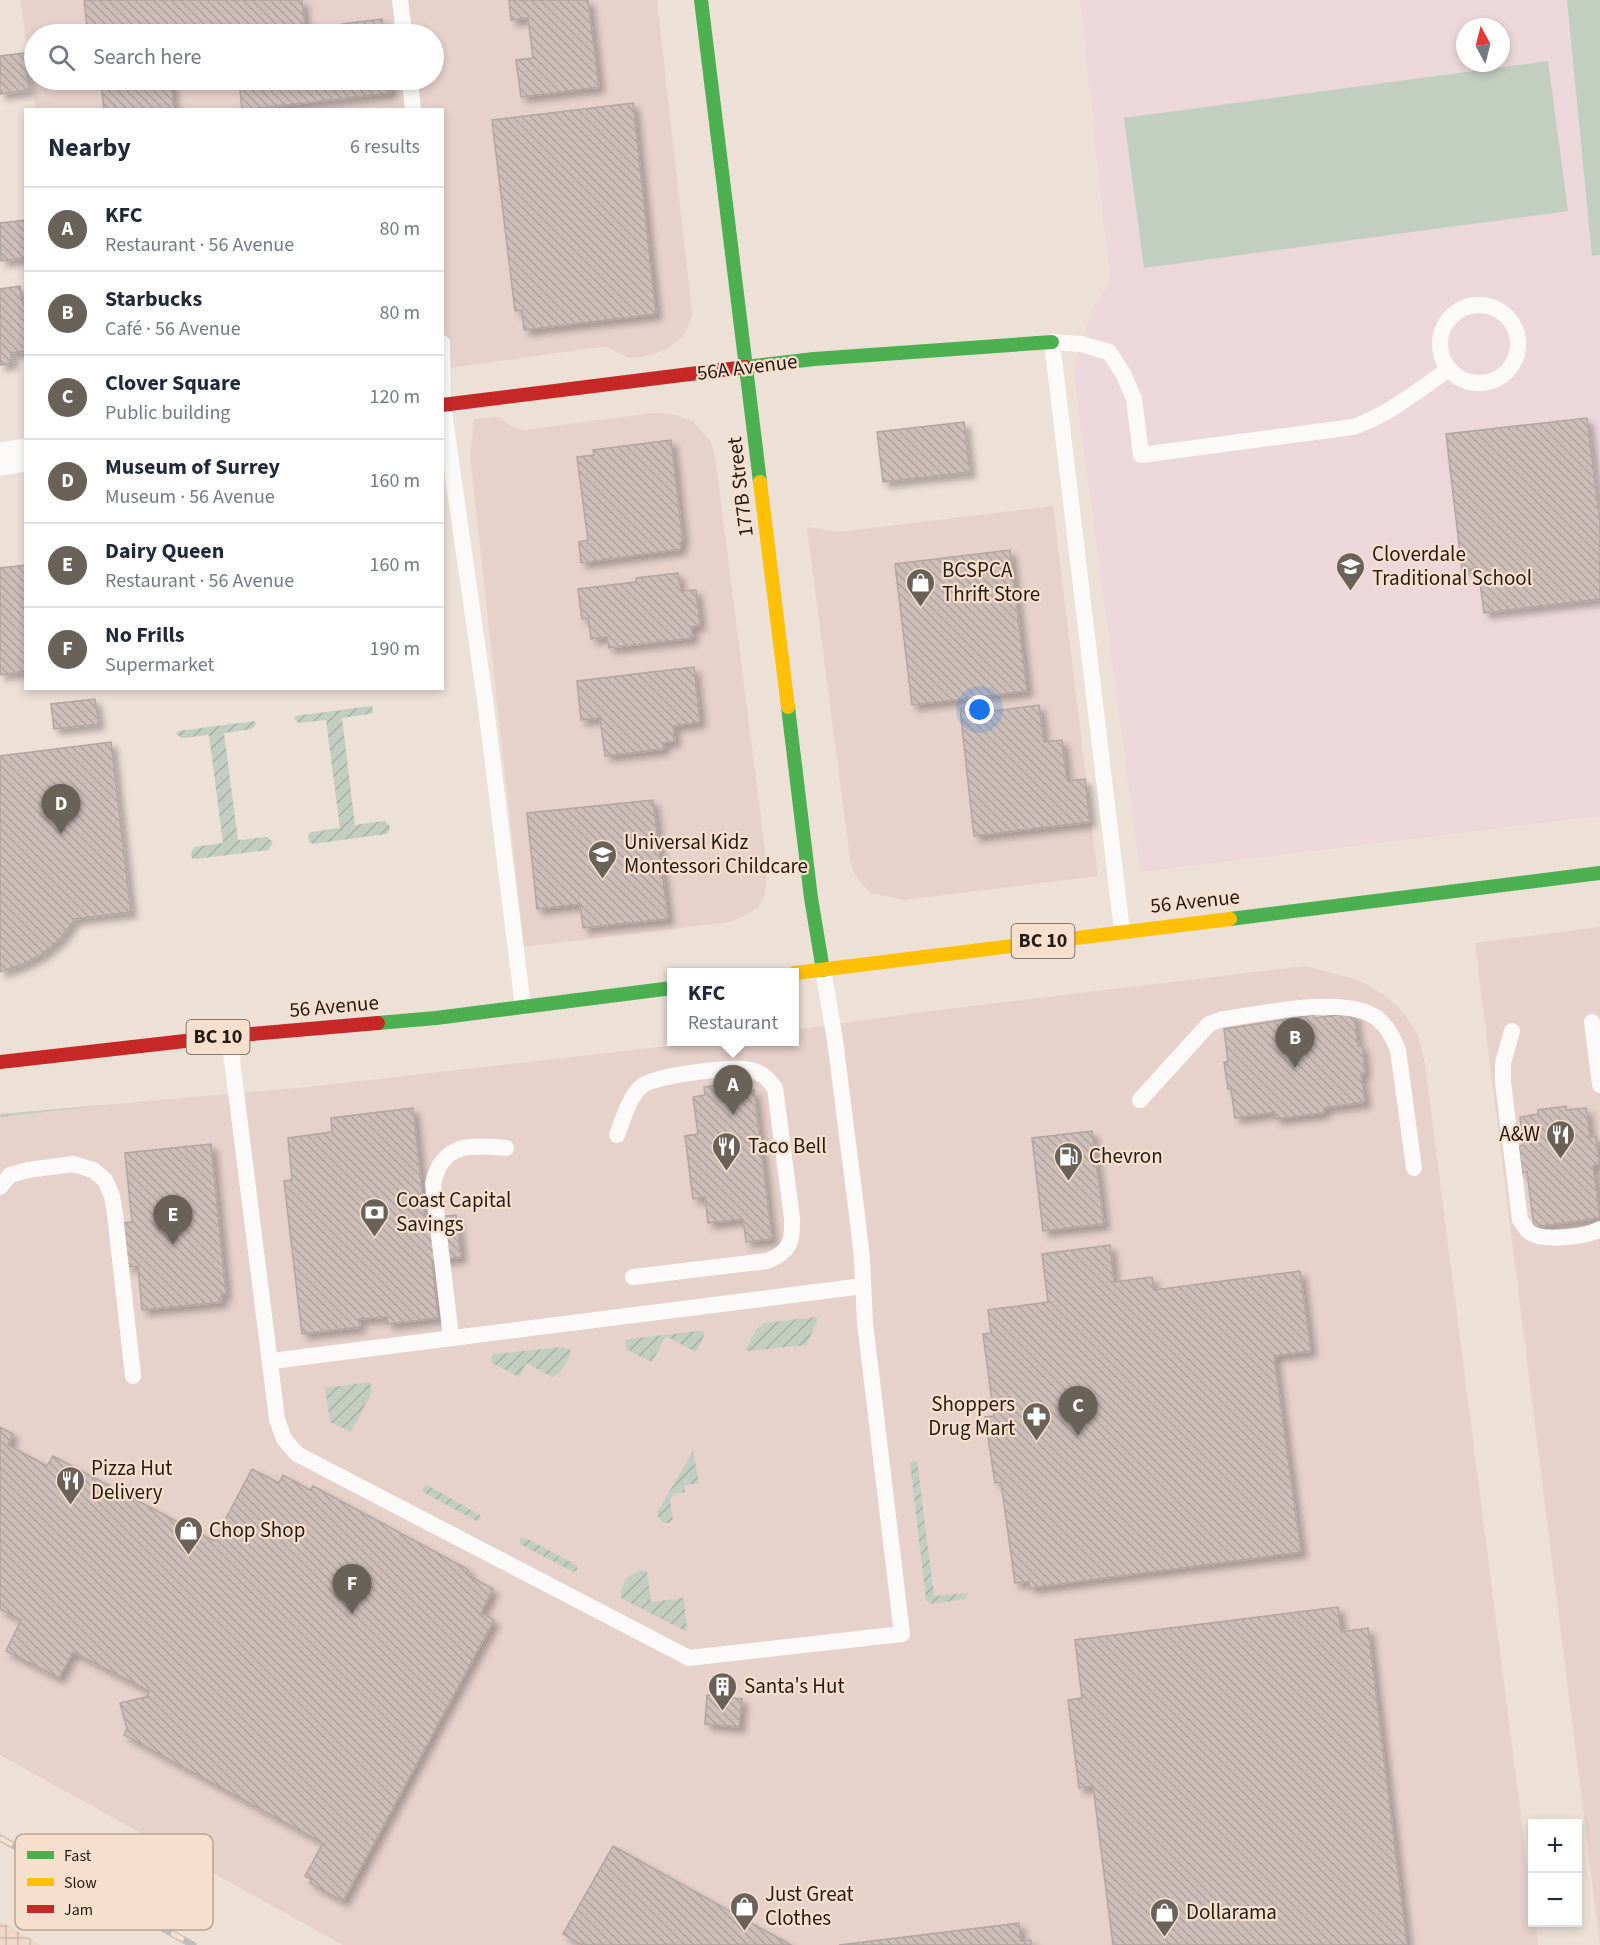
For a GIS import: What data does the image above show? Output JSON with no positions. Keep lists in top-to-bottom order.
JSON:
{
  "streets": {
    "main road": [
      "56A Avenue",
      "177B Street",
      "56 Avenue",
      "BC 10"
    ]
  },
  "crossings": [
    ["56A Avenue", "177B Street"],
    ["177B Street", "56 Avenue"]
  ],
  "places": {
    "school or university": ["Cloverdale Traditional School", "Universal Kidz Montessori Childcare"],
    "shop": [
      "BCSPCA Thrift Store",
      "Chop Shop",
      "Just Great Clothes",
      "Dollarama"
    ],
    "restaurant": ["A&W", "Taco Bell", "Pizza Hut Delivery"],
    "fuel station": ["Chevron"],
    "bank": ["Coast Capital Savings"],
    "pharmacy": ["Shoppers Drug Mart"],
    "building": ["Santa's Hut"]
  },
  "legend": ["Fast", "Slow", "Jam"],
  "north": "top",
  "page": {
    "search": "Search here",
    "heading": ["Nearby", "6 results"],
    "list": [
      {
        "mark": "A",
        "name": "KFC",
        "note": "Restaurant · 56 Avenue",
        "value": "80 m"
      },
      {
        "mark": "B",
        "name": "Starbucks",
        "note": "Café · 56 Avenue",
        "value": "80 m"
      },
      {
        "mark": "C",
        "name": "Clover Square",
        "note": "Public building",
        "value": "120 m"
      },
      {
        "mark": "D",
        "name": "Museum of Surrey",
        "note": "Museum · 56 Avenue",
        "value": "160 m"
      },
      {
        "mark": "E",
        "name": "Dairy Queen",
        "note": "Restaurant · 56 Avenue",
        "value": "160 m"
      },
      {
        "mark": "F",
        "name": "No Frills",
        "note": "Supermarket",
        "value": "190 m"
      }
    ],
    "pins": [
      "D",
      "B",
      "A",
      "E",
      "C",
      "F"
    ],
    "popup": ["KFC", "Restaurant"],
    "map_buttons": ["+", "−"]
  }
}
